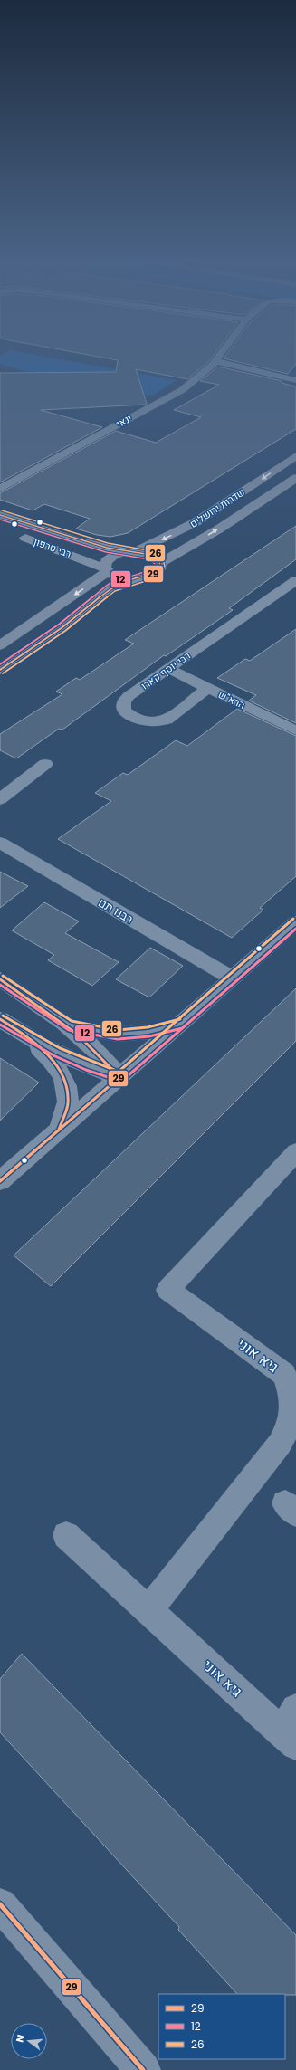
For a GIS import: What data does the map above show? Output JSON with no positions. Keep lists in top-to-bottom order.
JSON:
{
  "streets": {
    "main road": ["שדרות ירושלים"],
    "street": [
      "ינאי",
      "רבי טרפון",
      "רבי יוסף קארו",
      "הרא\"ש",
      "רבנו תם",
      "גיא אוני"
    ]
  },
  "crossings": [
    ["שדרות ירושלים", "רבי טרפון"],
    ["רבי יוסף קארו", "הרא\"ש"]
  ],
  "lines": ["transit line 26", "transit line 29", "transit line 12"],
  "legend": ["29", "12", "26"],
  "north": "left"
}
